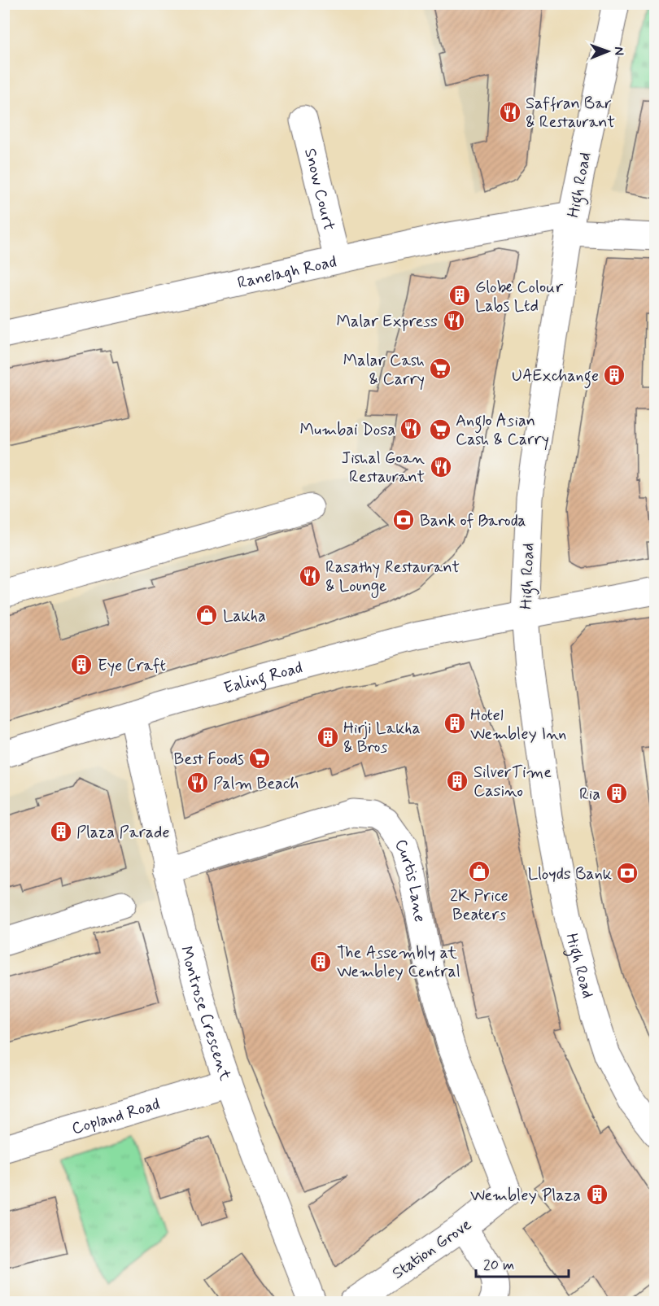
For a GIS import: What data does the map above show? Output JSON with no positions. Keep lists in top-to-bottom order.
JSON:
{
  "streets": {
    "street": [
      "High Road",
      "Snow Court",
      "Ranelagh Road",
      "Ealing Road",
      "Curtis Lane",
      "Montrose Crescent",
      "Copland Road",
      "Station Grove"
    ]
  },
  "crossings": [
    ["High Road", "Ranelagh Road"],
    ["High Road", "Ealing Road"],
    ["Snow Court", "Ranelagh Road"],
    ["Ealing Road", "Montrose Crescent"],
    ["Curtis Lane", "Montrose Crescent"],
    ["Curtis Lane", "Station Grove"],
    ["Montrose Crescent", "Copland Road"]
  ],
  "places": {
    "restaurant": [
      "Saffran Bar & Restaurant",
      "Malar Express",
      "Mumbai Dosa",
      "Jishal Goan Restaurant",
      "Rasathy Restaurant & Lounge",
      "Palm Beach"
    ],
    "building": [
      "Globe Colour Labs Ltd",
      "UAExchange",
      "Eye Craft",
      "Hotel Wembley Inn",
      "Hirji Lakha & Bros",
      "SilverTime Casino",
      "Ria",
      "Plaza Parade",
      "The Assembly at Wembley Central",
      "Wembley Plaza"
    ],
    "supermarket": ["Malar Cash & Carry", "Anglo Asian Cash & Carry", "Best Foods"],
    "bank": ["Bank of Baroda", "Lloyds Bank"],
    "shop": ["Lakha", "2K Price Beaters"]
  },
  "scale_bar": "20 m",
  "north": "right"
}
